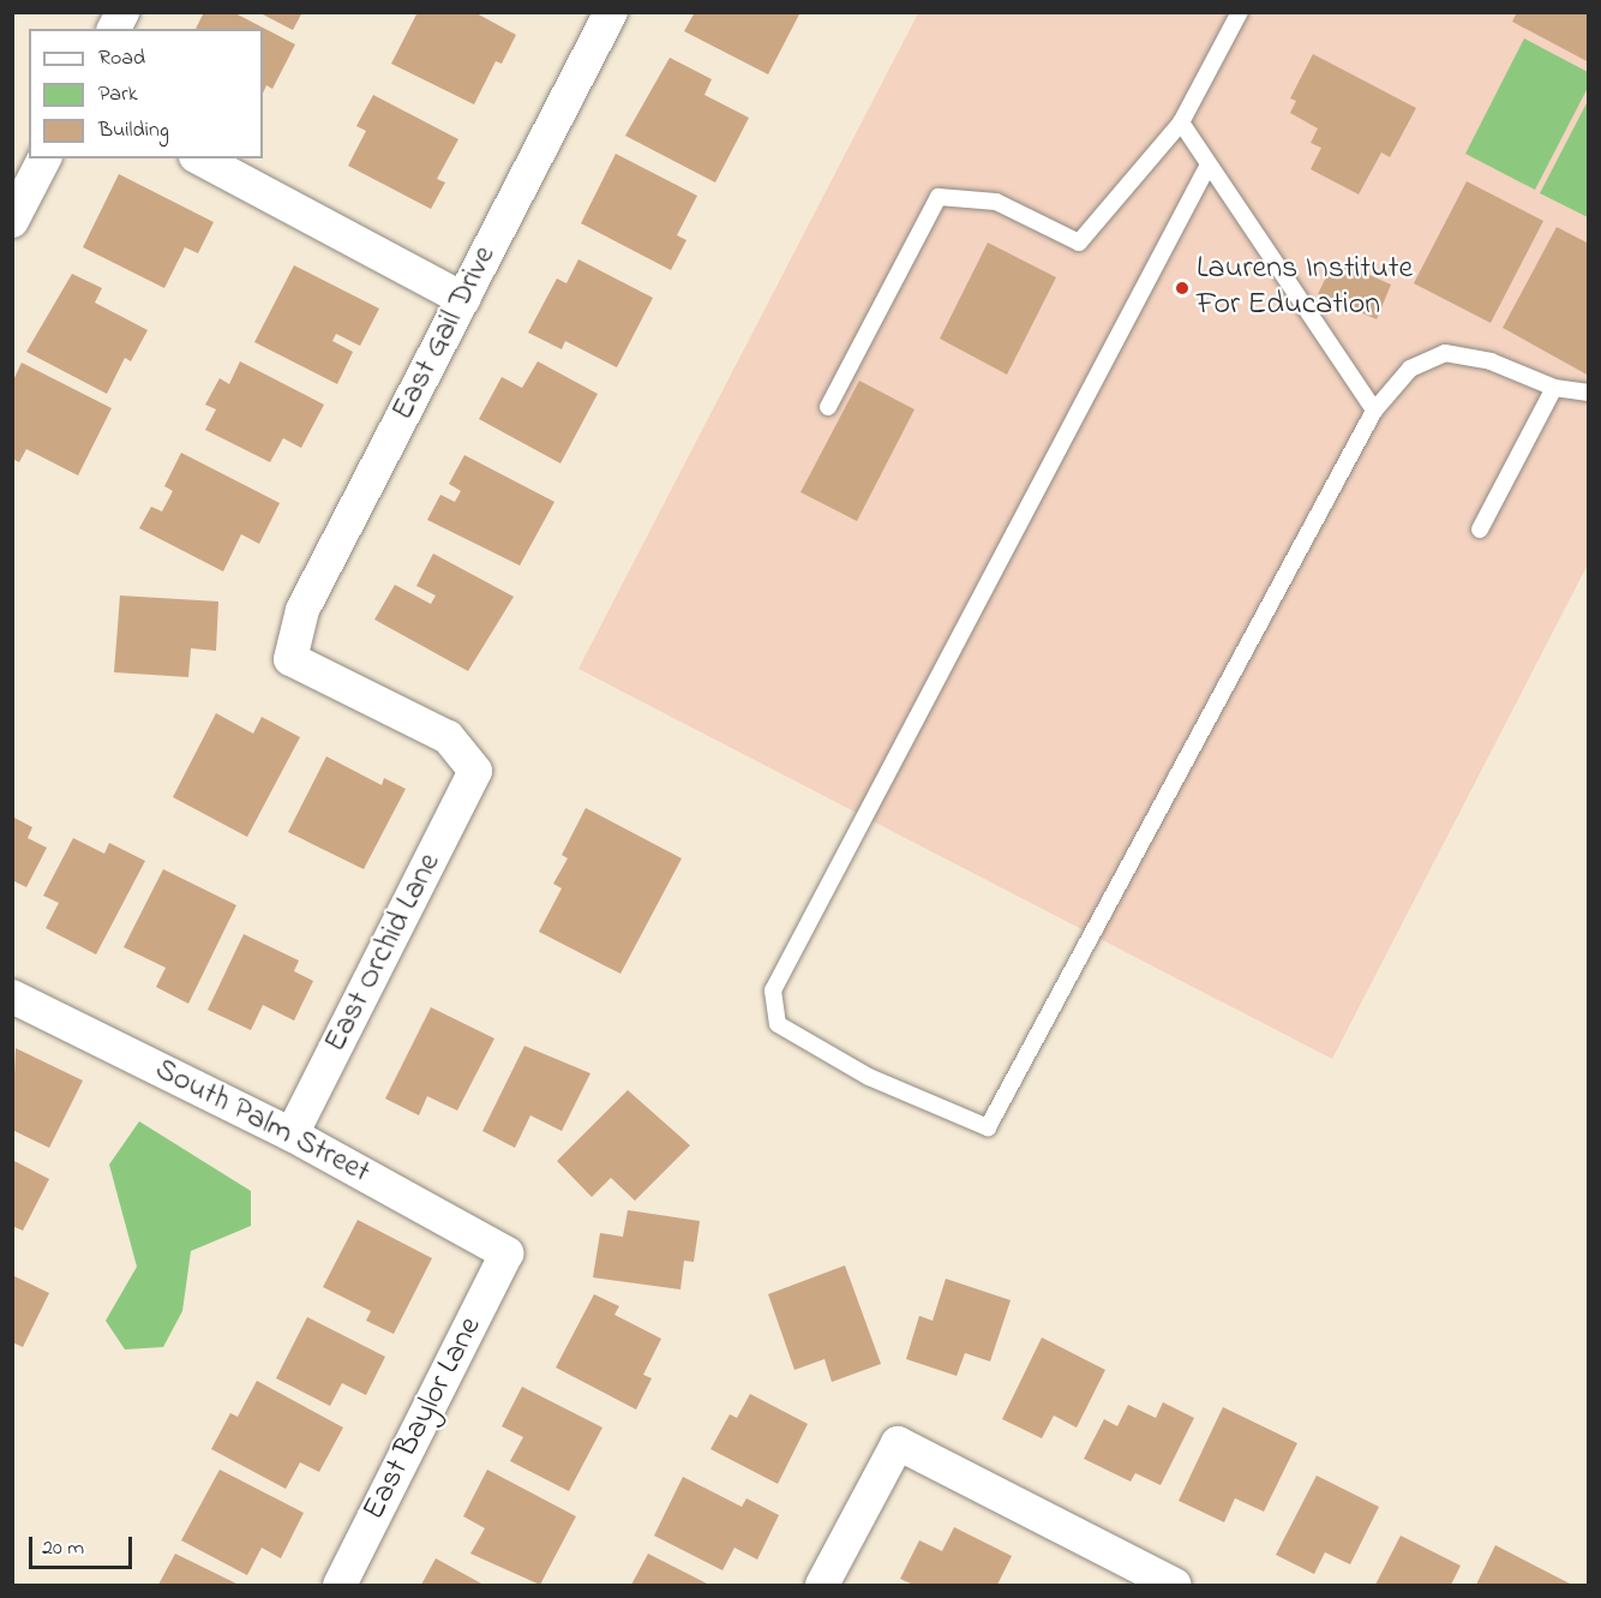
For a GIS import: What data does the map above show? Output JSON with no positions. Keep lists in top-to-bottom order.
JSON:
{
  "streets": {
    "street": [
      "East Gail Drive",
      "East Orchid Lane",
      "South Palm Street",
      "East Baylor Lane"
    ]
  },
  "crossings": [
    ["East Gail Drive", "East Orchid Lane"],
    ["East Orchid Lane", "South Palm Street"],
    ["South Palm Street", "East Baylor Lane"]
  ],
  "places": ["Laurens Institute For Education"],
  "legend": ["Road", "Park", "Building"],
  "scale_bar": "20 m"
}
